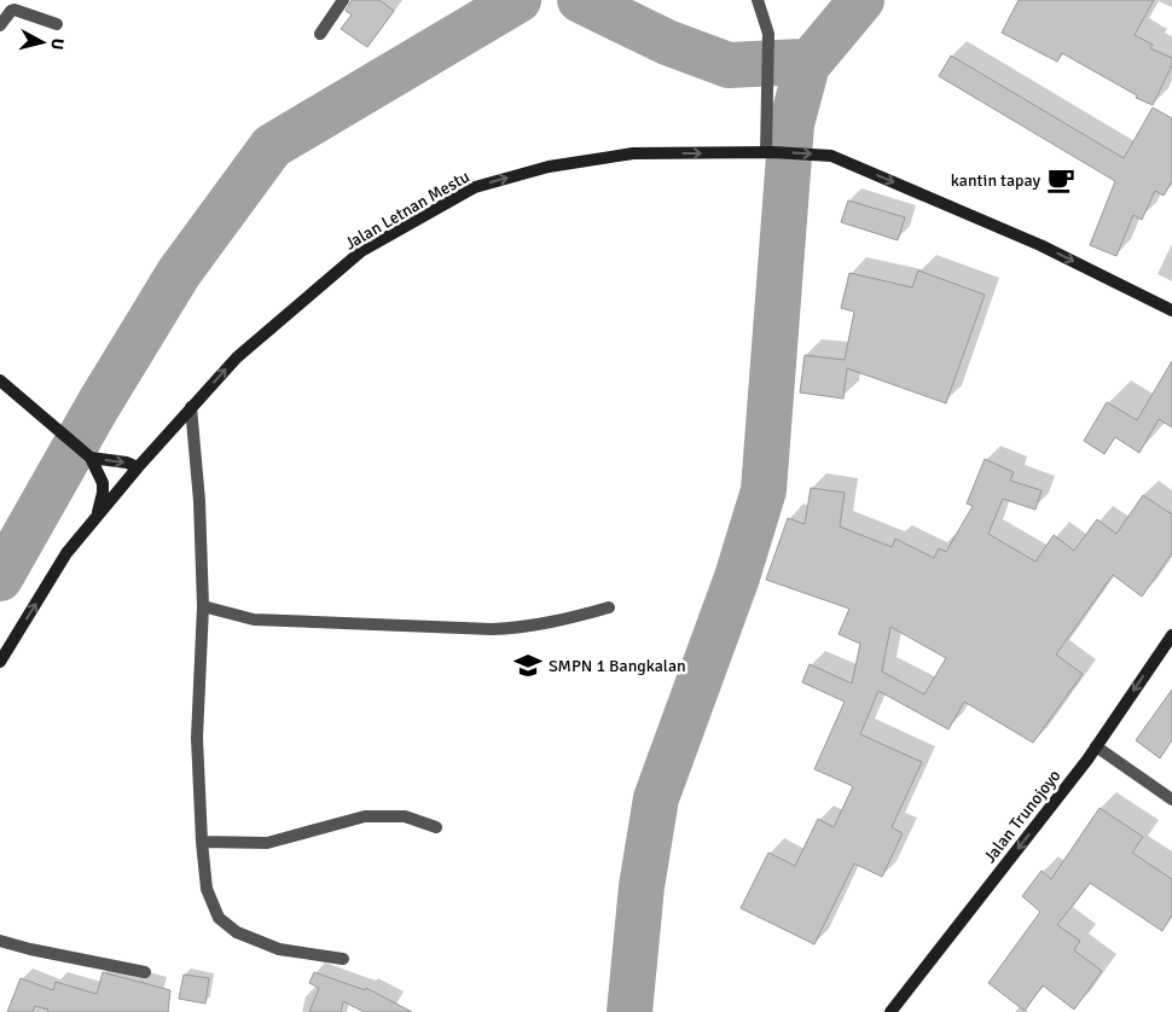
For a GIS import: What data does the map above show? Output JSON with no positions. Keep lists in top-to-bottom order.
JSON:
{
  "streets": {
    "street": ["Jalan Letnan Mestu", "Jalan Trunojoyo"]
  },
  "one_way": ["Jalan Letnan Mestu", "Jalan Trunojoyo"],
  "places": {
    "cafe": ["kantin tapay"],
    "school or university": ["SMPN 1 Bangkalan"]
  },
  "north": "right"
}
